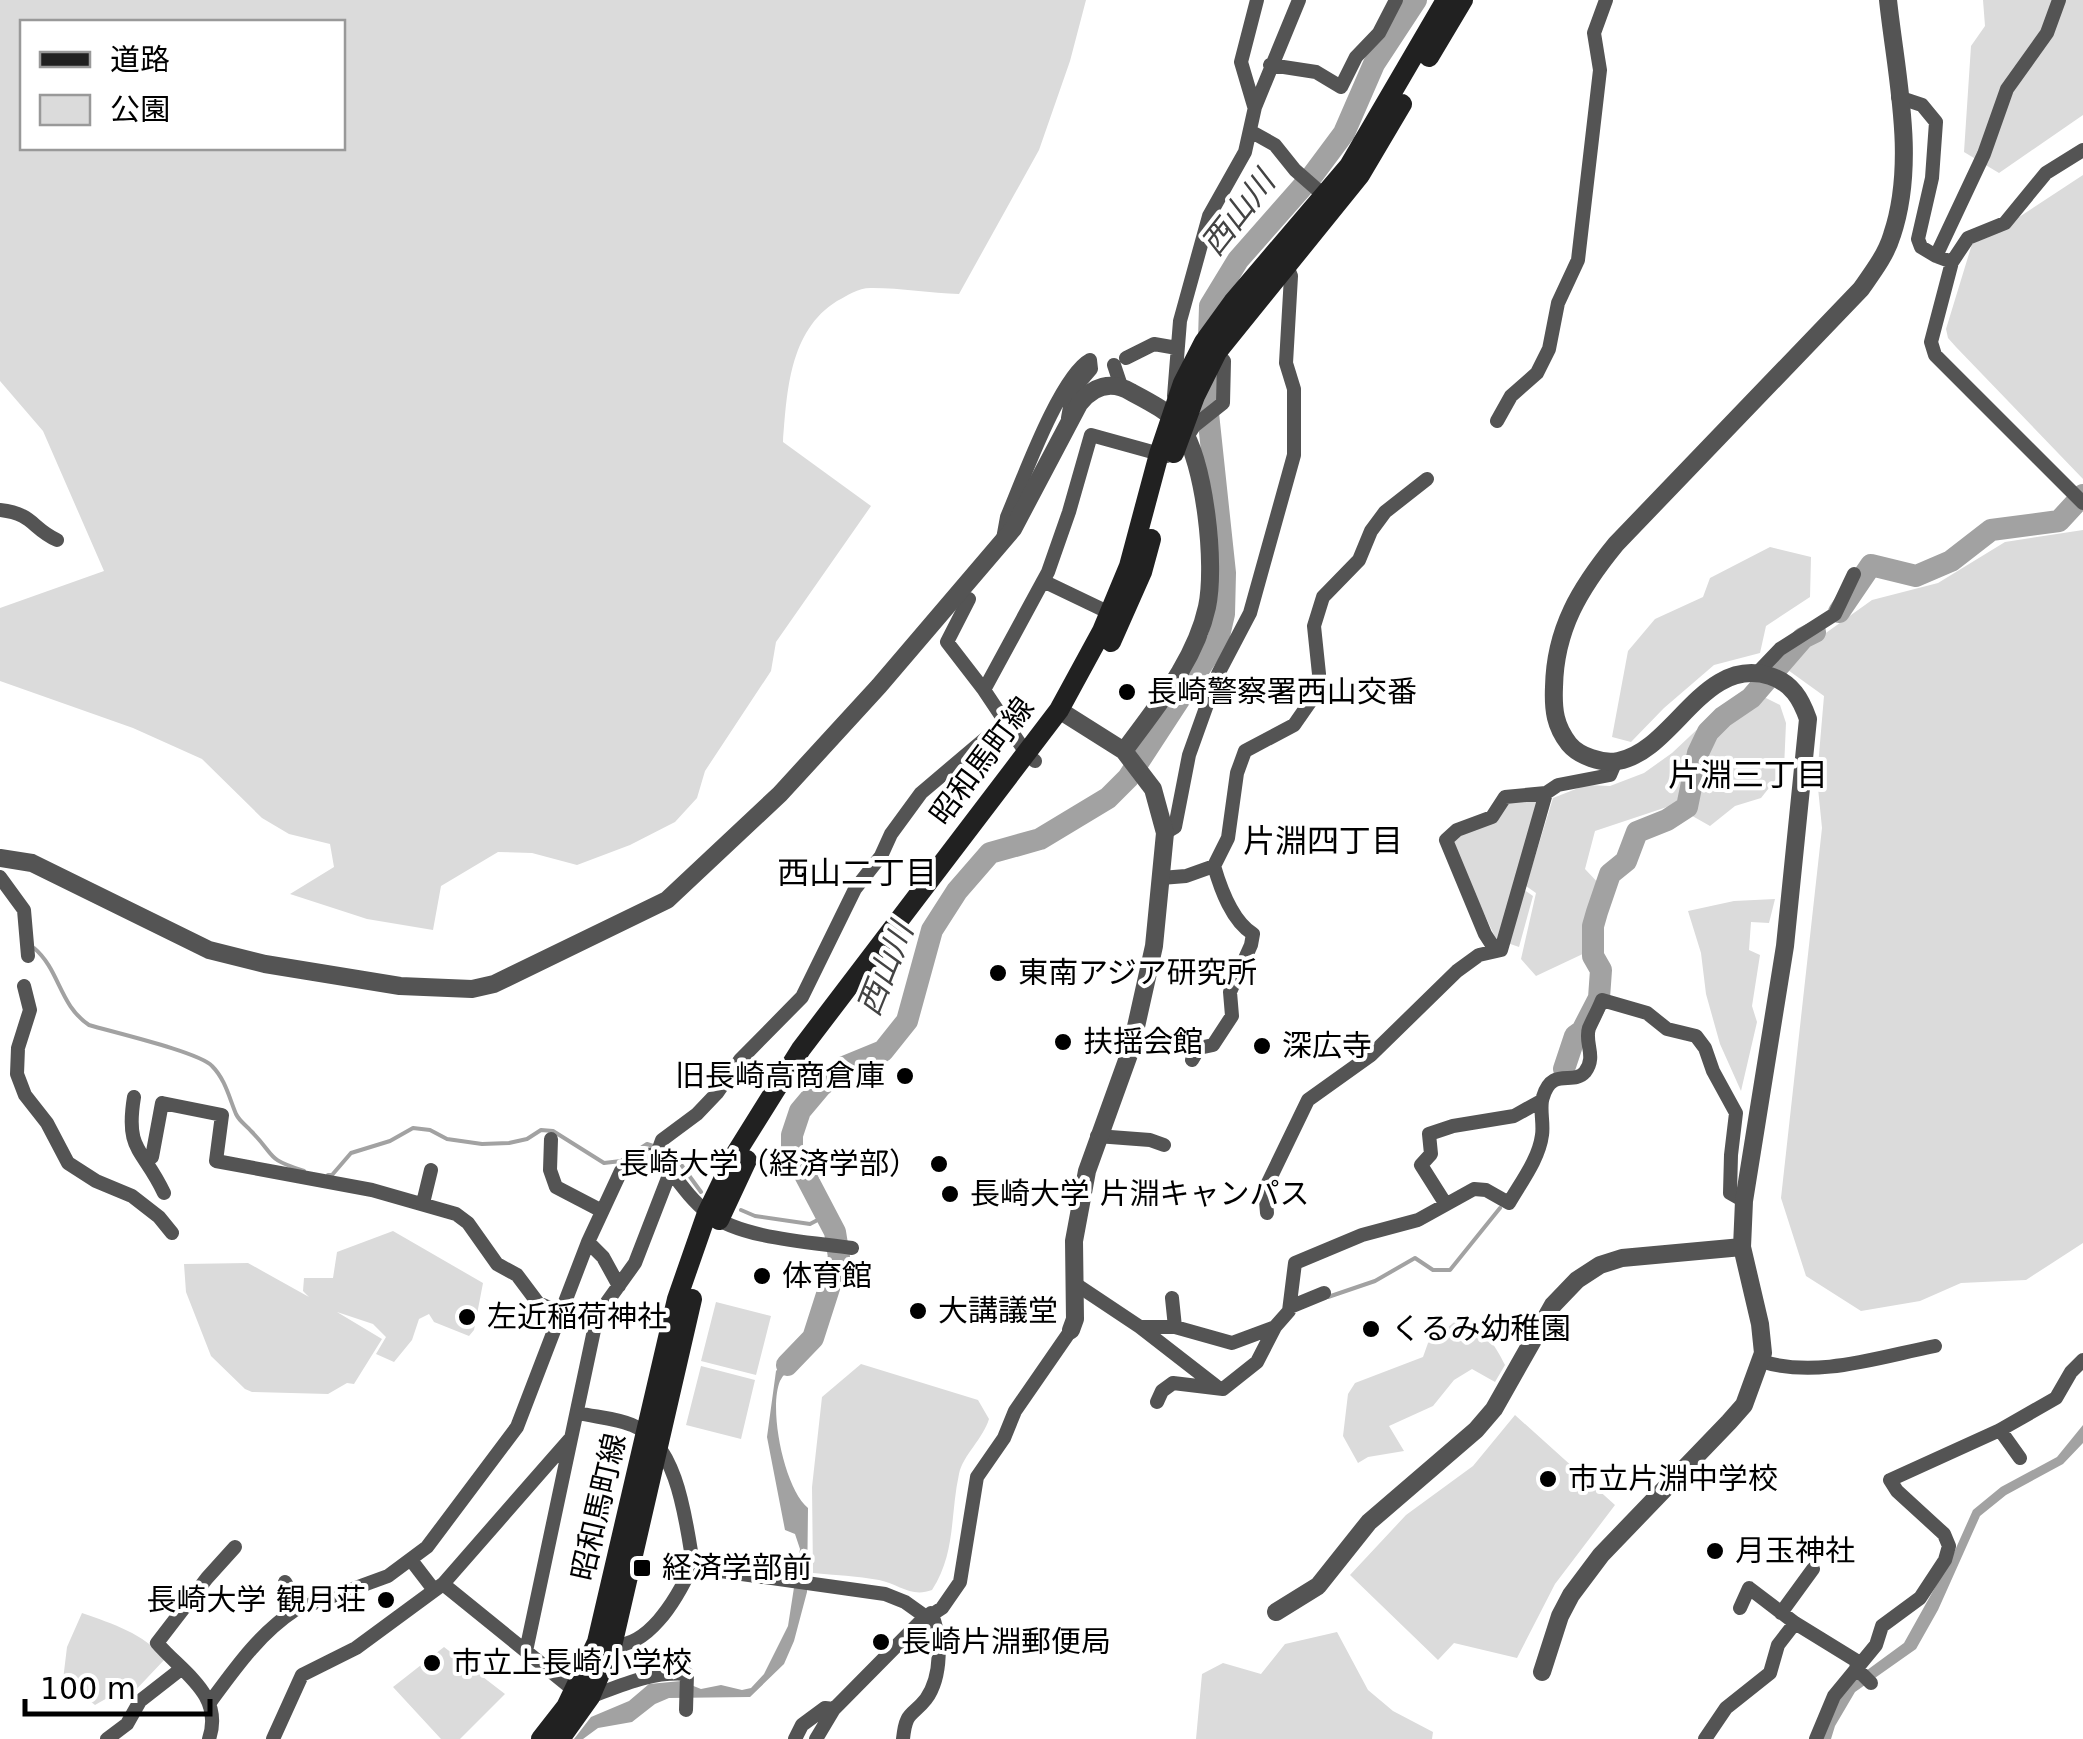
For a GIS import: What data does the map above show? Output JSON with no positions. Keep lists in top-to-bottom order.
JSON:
{
  "streets": {
    "main road": ["昭和馬町線"]
  },
  "districts": ["片淵三丁目", "片淵四丁目", "西山二丁目"],
  "water": ["西山川"],
  "places": {
    "other": [
      "長崎警察署西山交番",
      "東南アジア研究所",
      "扶揺会館",
      "深広寺",
      "旧長崎高商倉庫",
      "長崎大学（経済学部）",
      "長崎大学 片淵キャンパス",
      "体育館",
      "大講議堂",
      "左近稲荷神社",
      "くるみ幼稚園",
      "市立片淵中学校",
      "月玉神社",
      "長崎大学 観月荘",
      "長崎片淵郵便局",
      "市立上長崎小学校"
    ],
    "transit": ["経済学部前"]
  },
  "legend": ["道路", "公園"],
  "scale_bar": "100 m"
}
